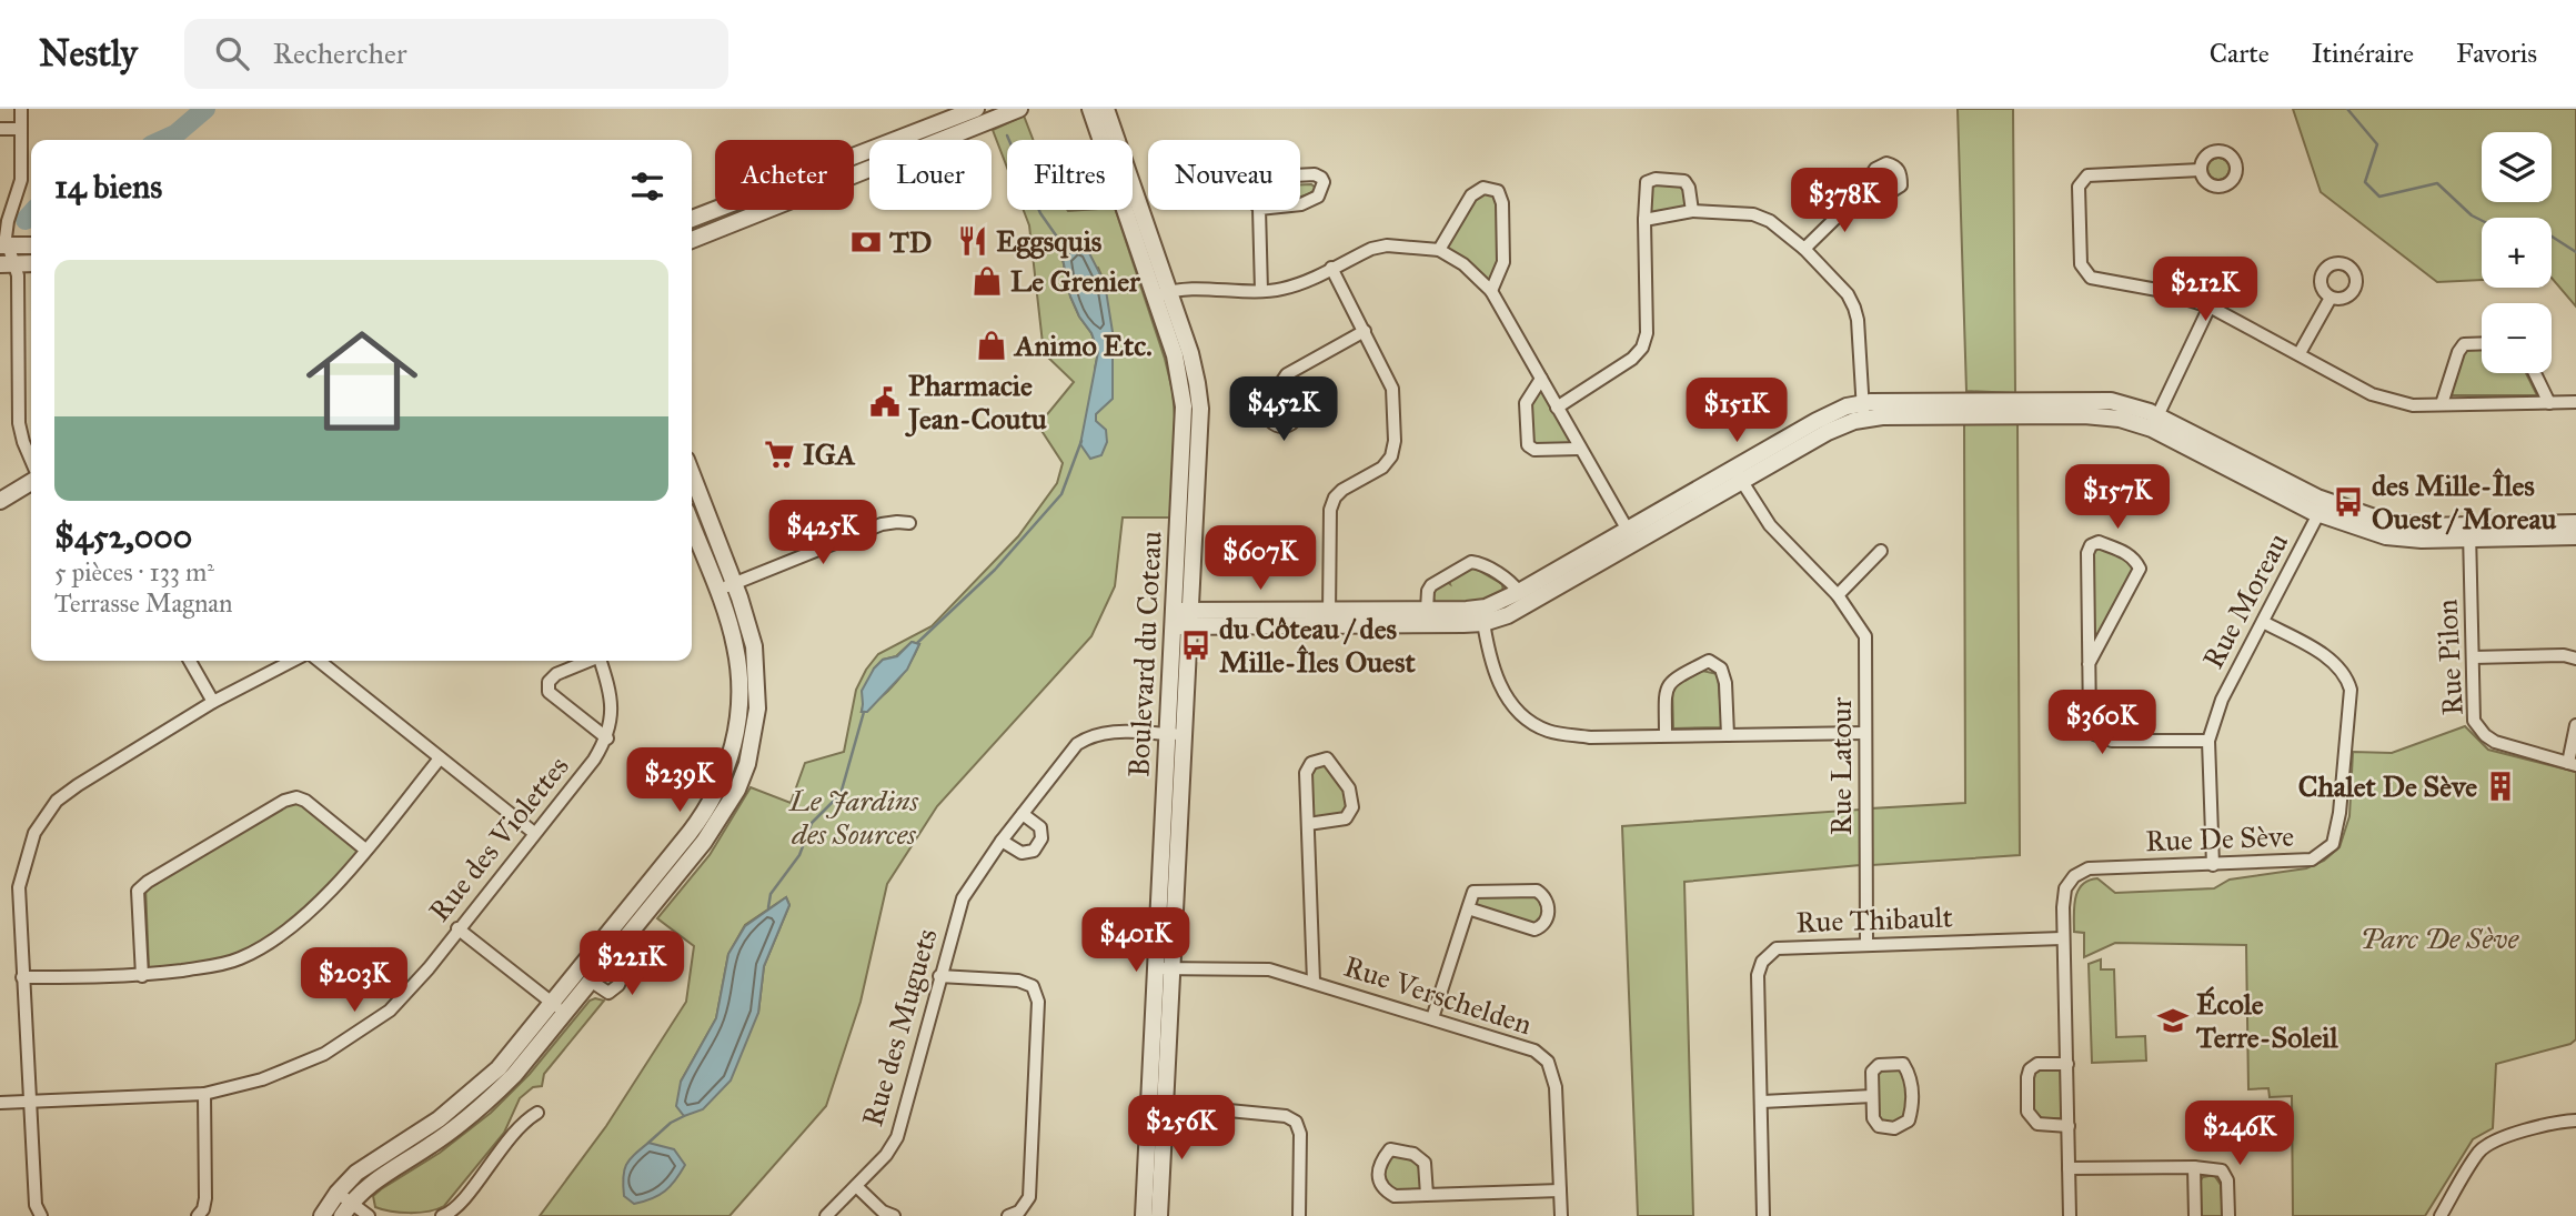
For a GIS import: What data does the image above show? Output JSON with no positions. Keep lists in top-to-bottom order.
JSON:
{
  "streets": {
    "street": [
      "Rue Moreau",
      "Boulevard du Coteau",
      "Rue Pilon",
      "Rue Latour",
      "Rue des Violettes",
      "Rue De Sève",
      "Rue Thibault",
      "Rue Verschelden",
      "Rue des Muguets"
    ]
  },
  "crossings": [
    ["Rue Moreau", "Rue De Sève"],
    ["Boulevard du Coteau", "Rue Verschelden"],
    ["Boulevard du Coteau", "Rue des Muguets"],
    ["Rue Latour", "Rue Thibault"],
    ["Rue De Sève", "Rue Thibault"]
  ],
  "parks": ["Le Jardins des Sources", "Parc De Sève"],
  "places": {
    "restaurant": ["Eggsquis"],
    "bank": ["TD"],
    "shop": ["Le Grenier", "Animo Etc."],
    "public building": ["Pharmacie Jean-Coutu"],
    "supermarket": ["IGA"],
    "bus stop": ["des Mille-Îles Ouest / Moreau", "du Côteau / des Mille-Îles Ouest"],
    "building": ["Chalet De Sève"],
    "school or university": ["École Terre-Soleil"]
  },
  "page": {
    "header": "Nestly",
    "search": "Rechercher",
    "nav": ["Carte", "Itinéraire", "Favoris"],
    "map_buttons": ["+", "−"],
    "chip": [
      "Acheter",
      "Louer",
      "Filtres",
      "Nouveau"
    ],
    "heading": "14 biens",
    "price": [
      "$378K",
      "$212K",
      "$452K",
      "$151K",
      "$157K",
      "$425K",
      "$607K",
      "$360K",
      "$239K",
      "$401K",
      "$221K",
      "$203K",
      "$256K",
      "$246K"
    ],
    "list": [
      {
        "name": "$452,000",
        "note": "5 pièces · 133 m² · Terrasse Magnan"
      }
    ]
  }
}
